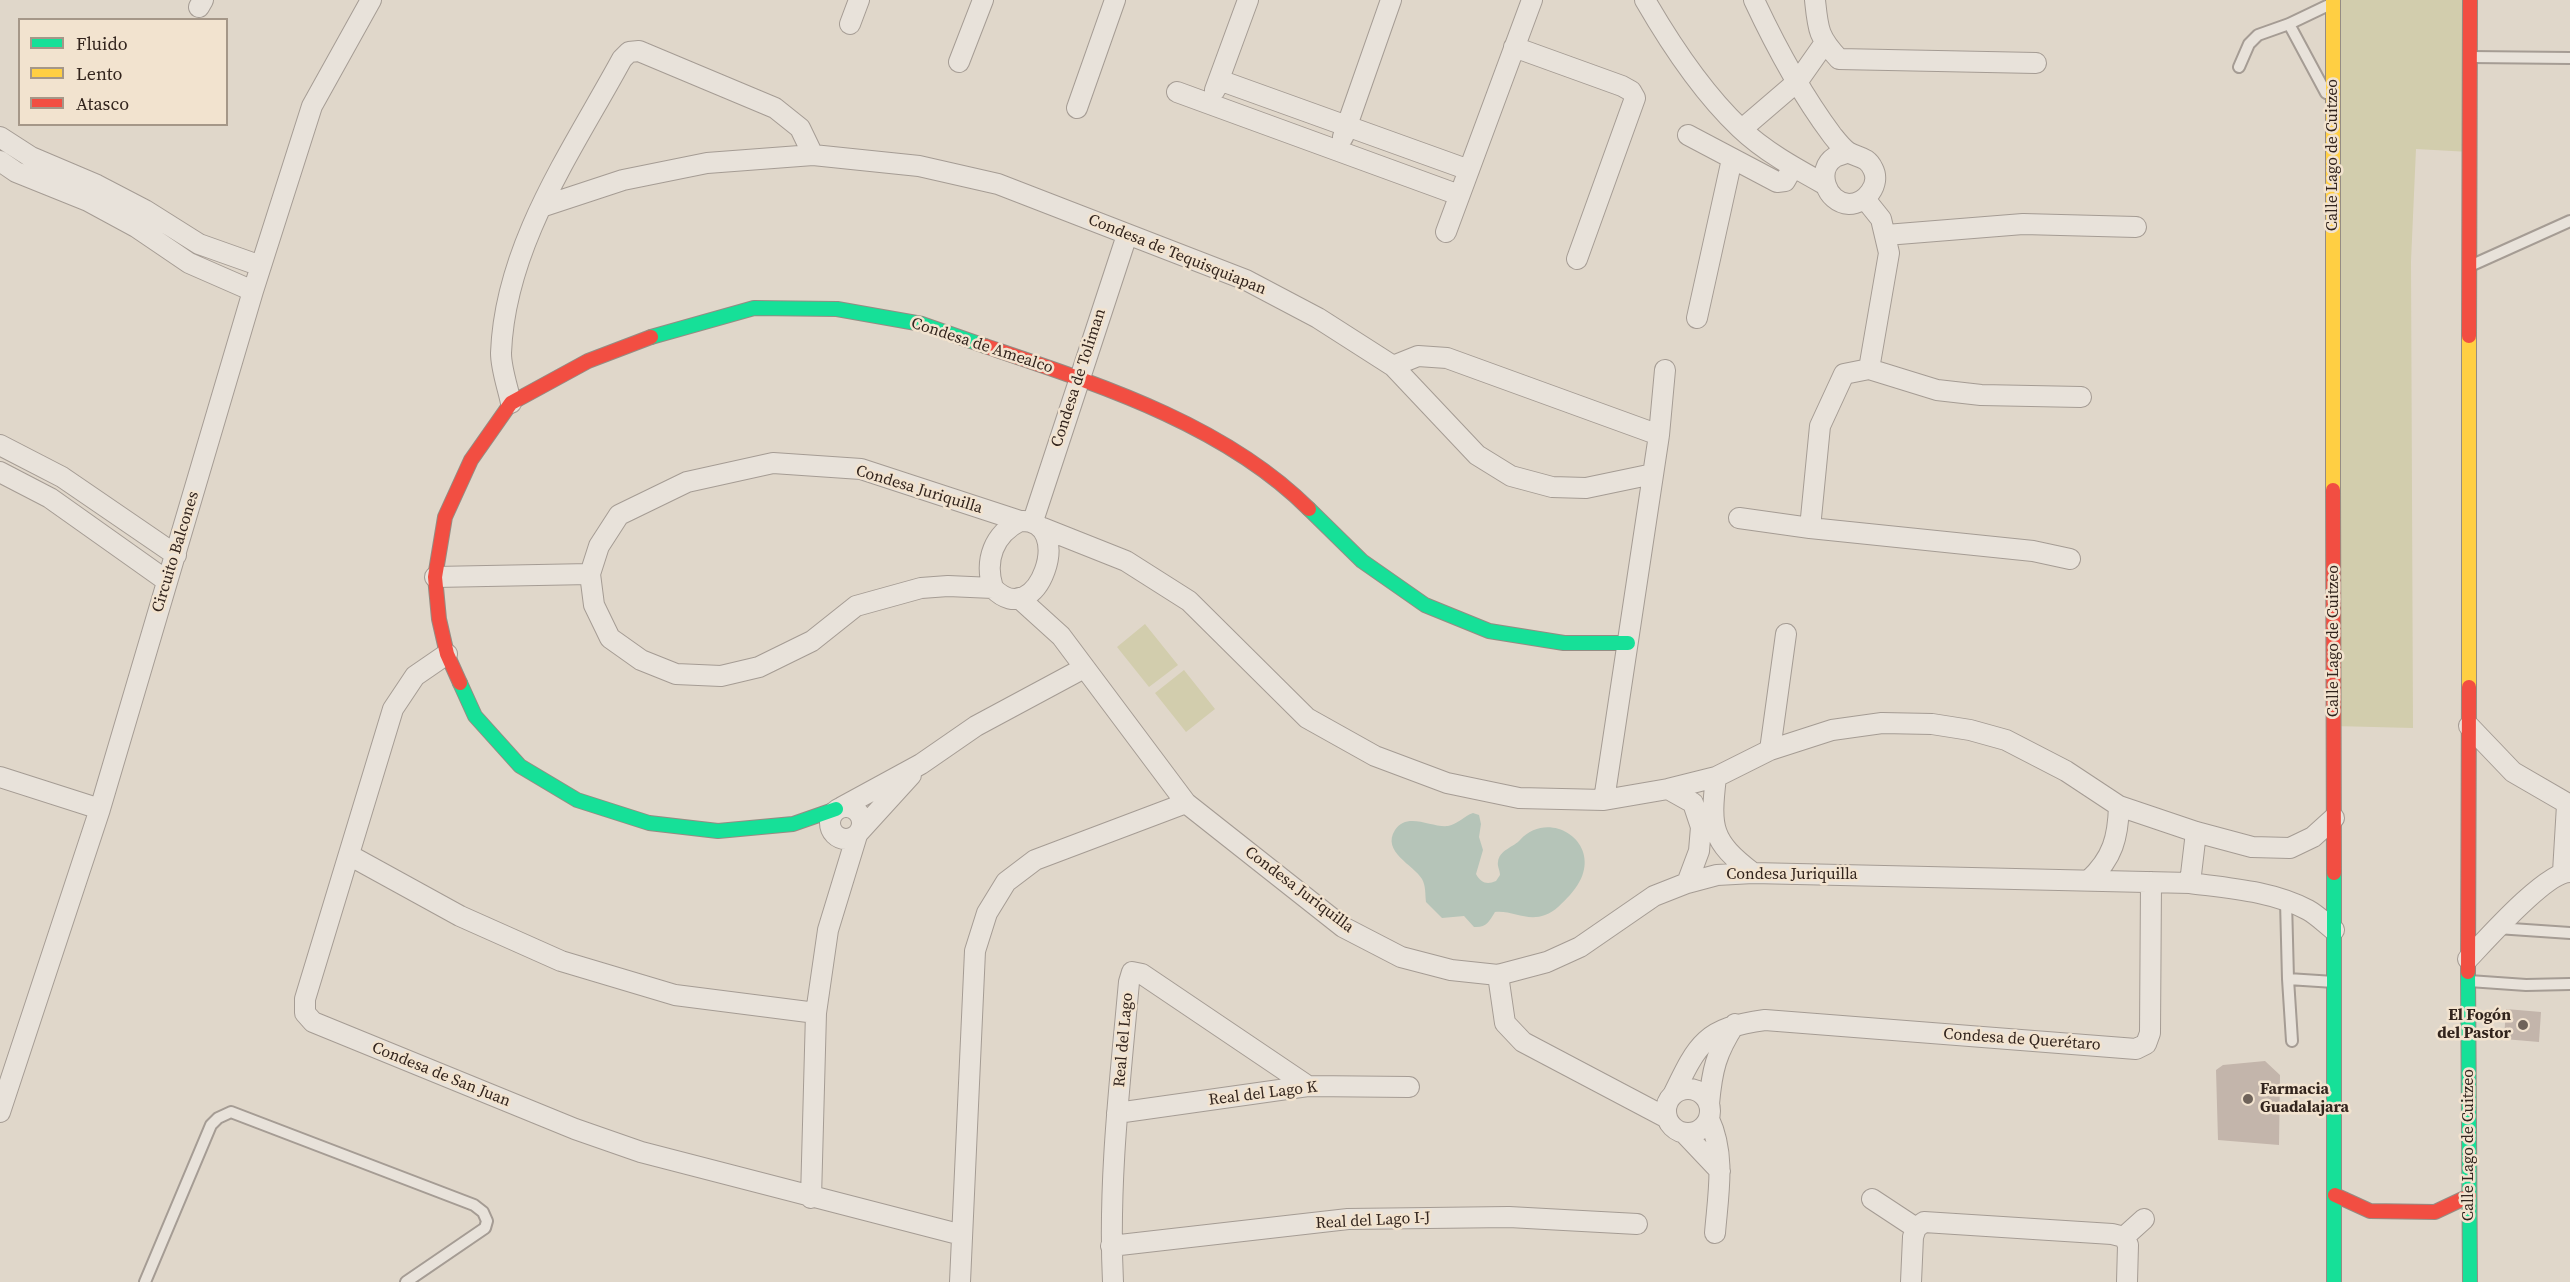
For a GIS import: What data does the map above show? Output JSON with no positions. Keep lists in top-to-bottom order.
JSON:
{
  "streets": {
    "main road": ["Calle Lago de Cuitzeo", "Condesa de Amealco"],
    "street": [
      "Condesa de Tequisquiapan",
      "Condesa de Toliman",
      "Condesa Juriquilla",
      "Circuito Balcones",
      "Real del Lago",
      "Condesa de Querétaro",
      "Condesa de San Juan",
      "Real del Lago K",
      "Real del Lago I-J"
    ]
  },
  "crossings": [
    ["Calle Lago de Cuitzeo", "Condesa Juriquilla"],
    ["Condesa de Tequisquiapan", "Condesa de Toliman"],
    ["Condesa de Amealco", "Condesa de Toliman"],
    ["Condesa de Amealco", "Condesa Juriquilla"],
    ["Condesa de Amealco", "Condesa de San Juan"],
    ["Condesa de Toliman", "Condesa Juriquilla"],
    ["Condesa Juriquilla", "Condesa de Querétaro"],
    ["Real del Lago", "Real del Lago K"],
    ["Real del Lago", "Real del Lago I-J"]
  ],
  "places": ["El Fogón del Pastor", "Farmacia Guadalajara"],
  "legend": ["Fluido", "Lento", "Atasco"]
}
